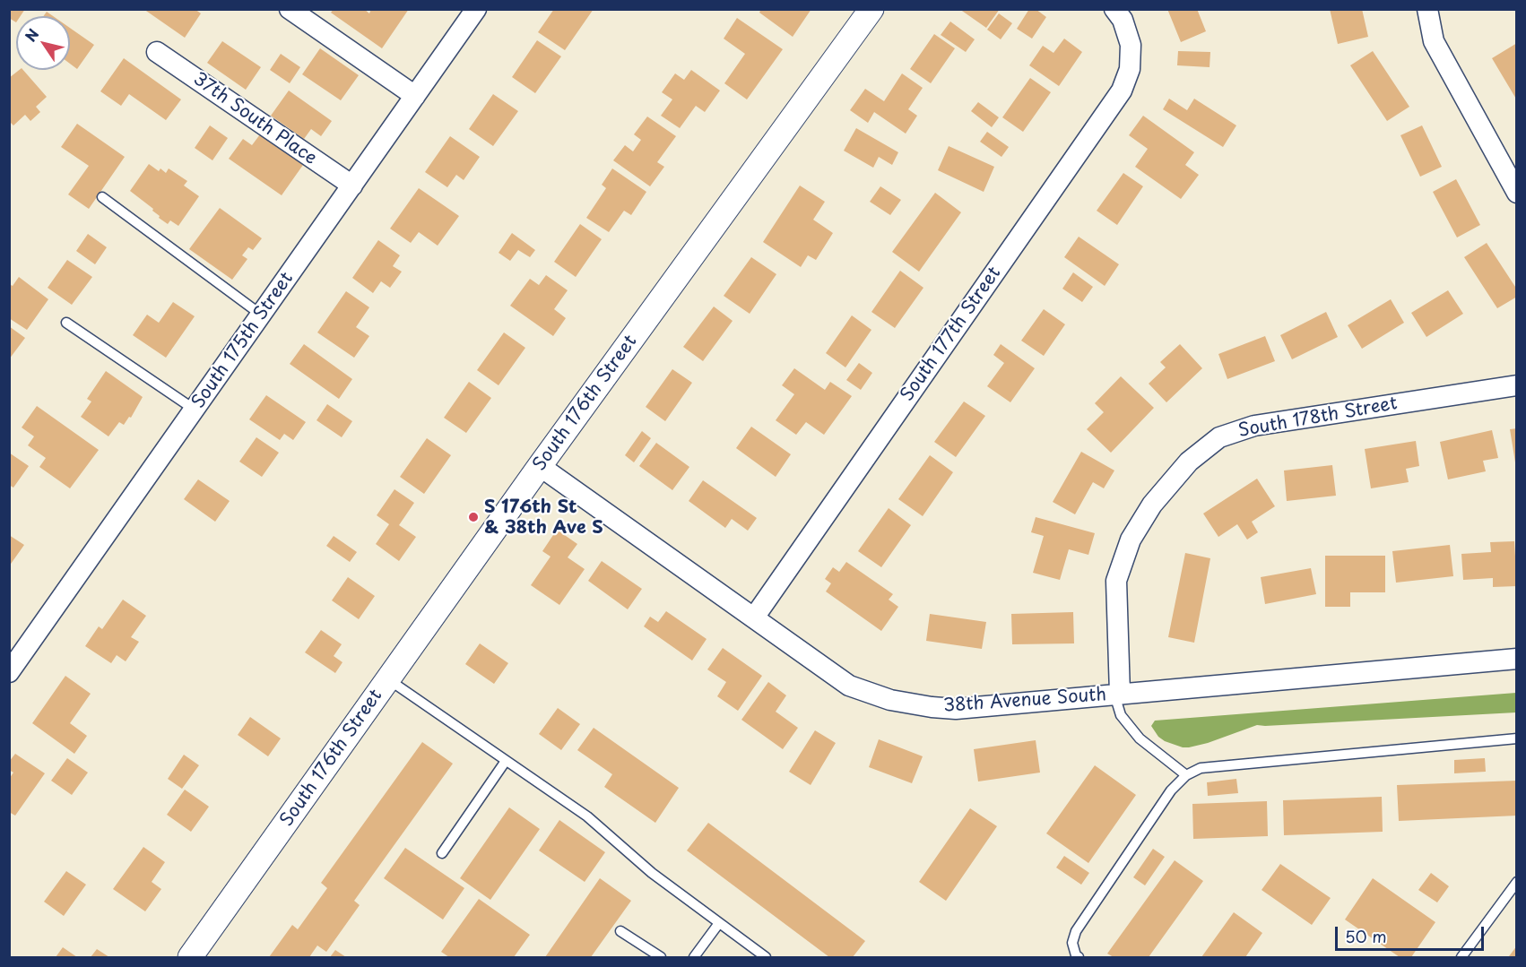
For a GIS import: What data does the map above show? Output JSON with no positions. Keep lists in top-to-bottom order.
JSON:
{
  "streets": {
    "street": [
      "37th South Place",
      "South 177th Street",
      "South 175th Street",
      "South 176th Street",
      "South 178th Street",
      "38th Avenue South"
    ]
  },
  "crossings": [
    ["37th South Place", "South 175th Street"],
    ["South 177th Street", "38th Avenue South"],
    ["South 176th Street", "38th Avenue South"],
    ["South 178th Street", "38th Avenue South"]
  ],
  "places": ["S 176th St & 38th Ave S"],
  "scale_bar": "50 m",
  "north": "top left"
}
